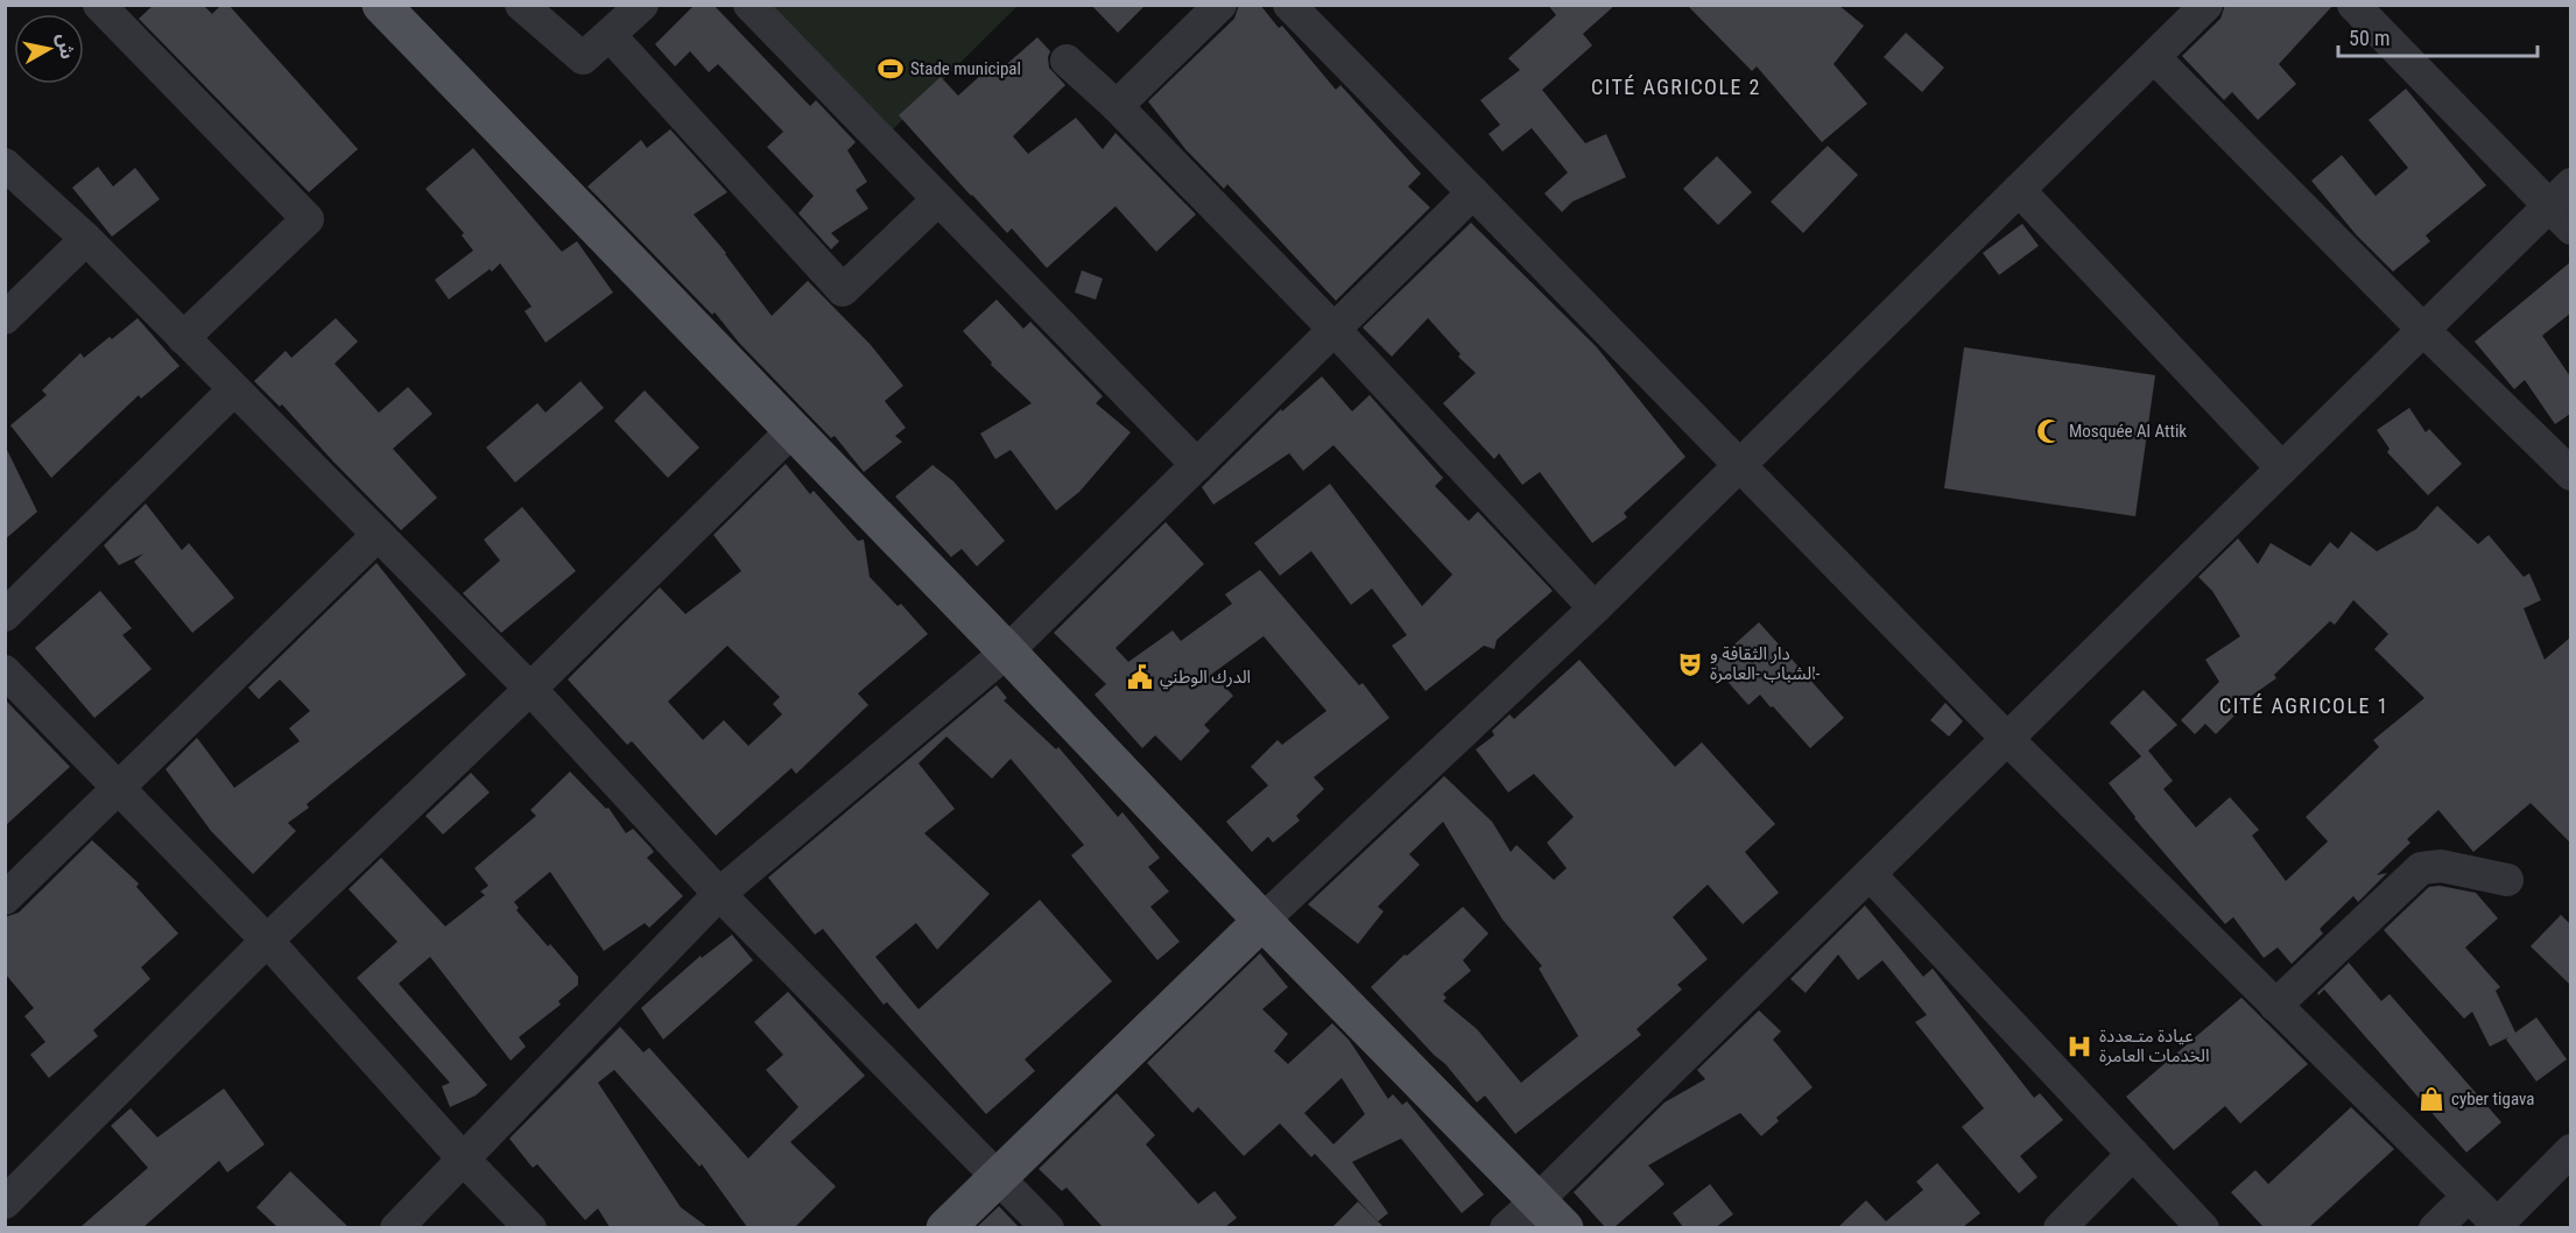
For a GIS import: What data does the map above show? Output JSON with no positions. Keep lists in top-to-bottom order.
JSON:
{
  "districts": ["CITÉ AGRICOLE 2", "CITÉ AGRICOLE 1"],
  "places": {
    "sports": ["Stade municipal"],
    "mosque": ["Mosquée Al Attik"],
    "theatre": ["دار الثقافة و الشباب -العامرة-"],
    "public building": ["الدرك الوطني"],
    "hospital": ["عيادة متـعددة الخدمات العامرة"],
    "shop": ["cyber tigava"]
  },
  "scale_bar": "50 m",
  "north": "right"
}
